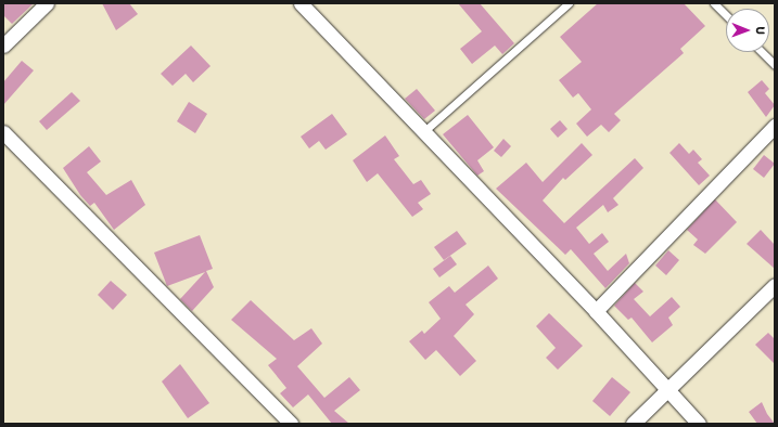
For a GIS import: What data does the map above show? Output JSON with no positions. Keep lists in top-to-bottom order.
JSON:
{
  "north": "right"
}
